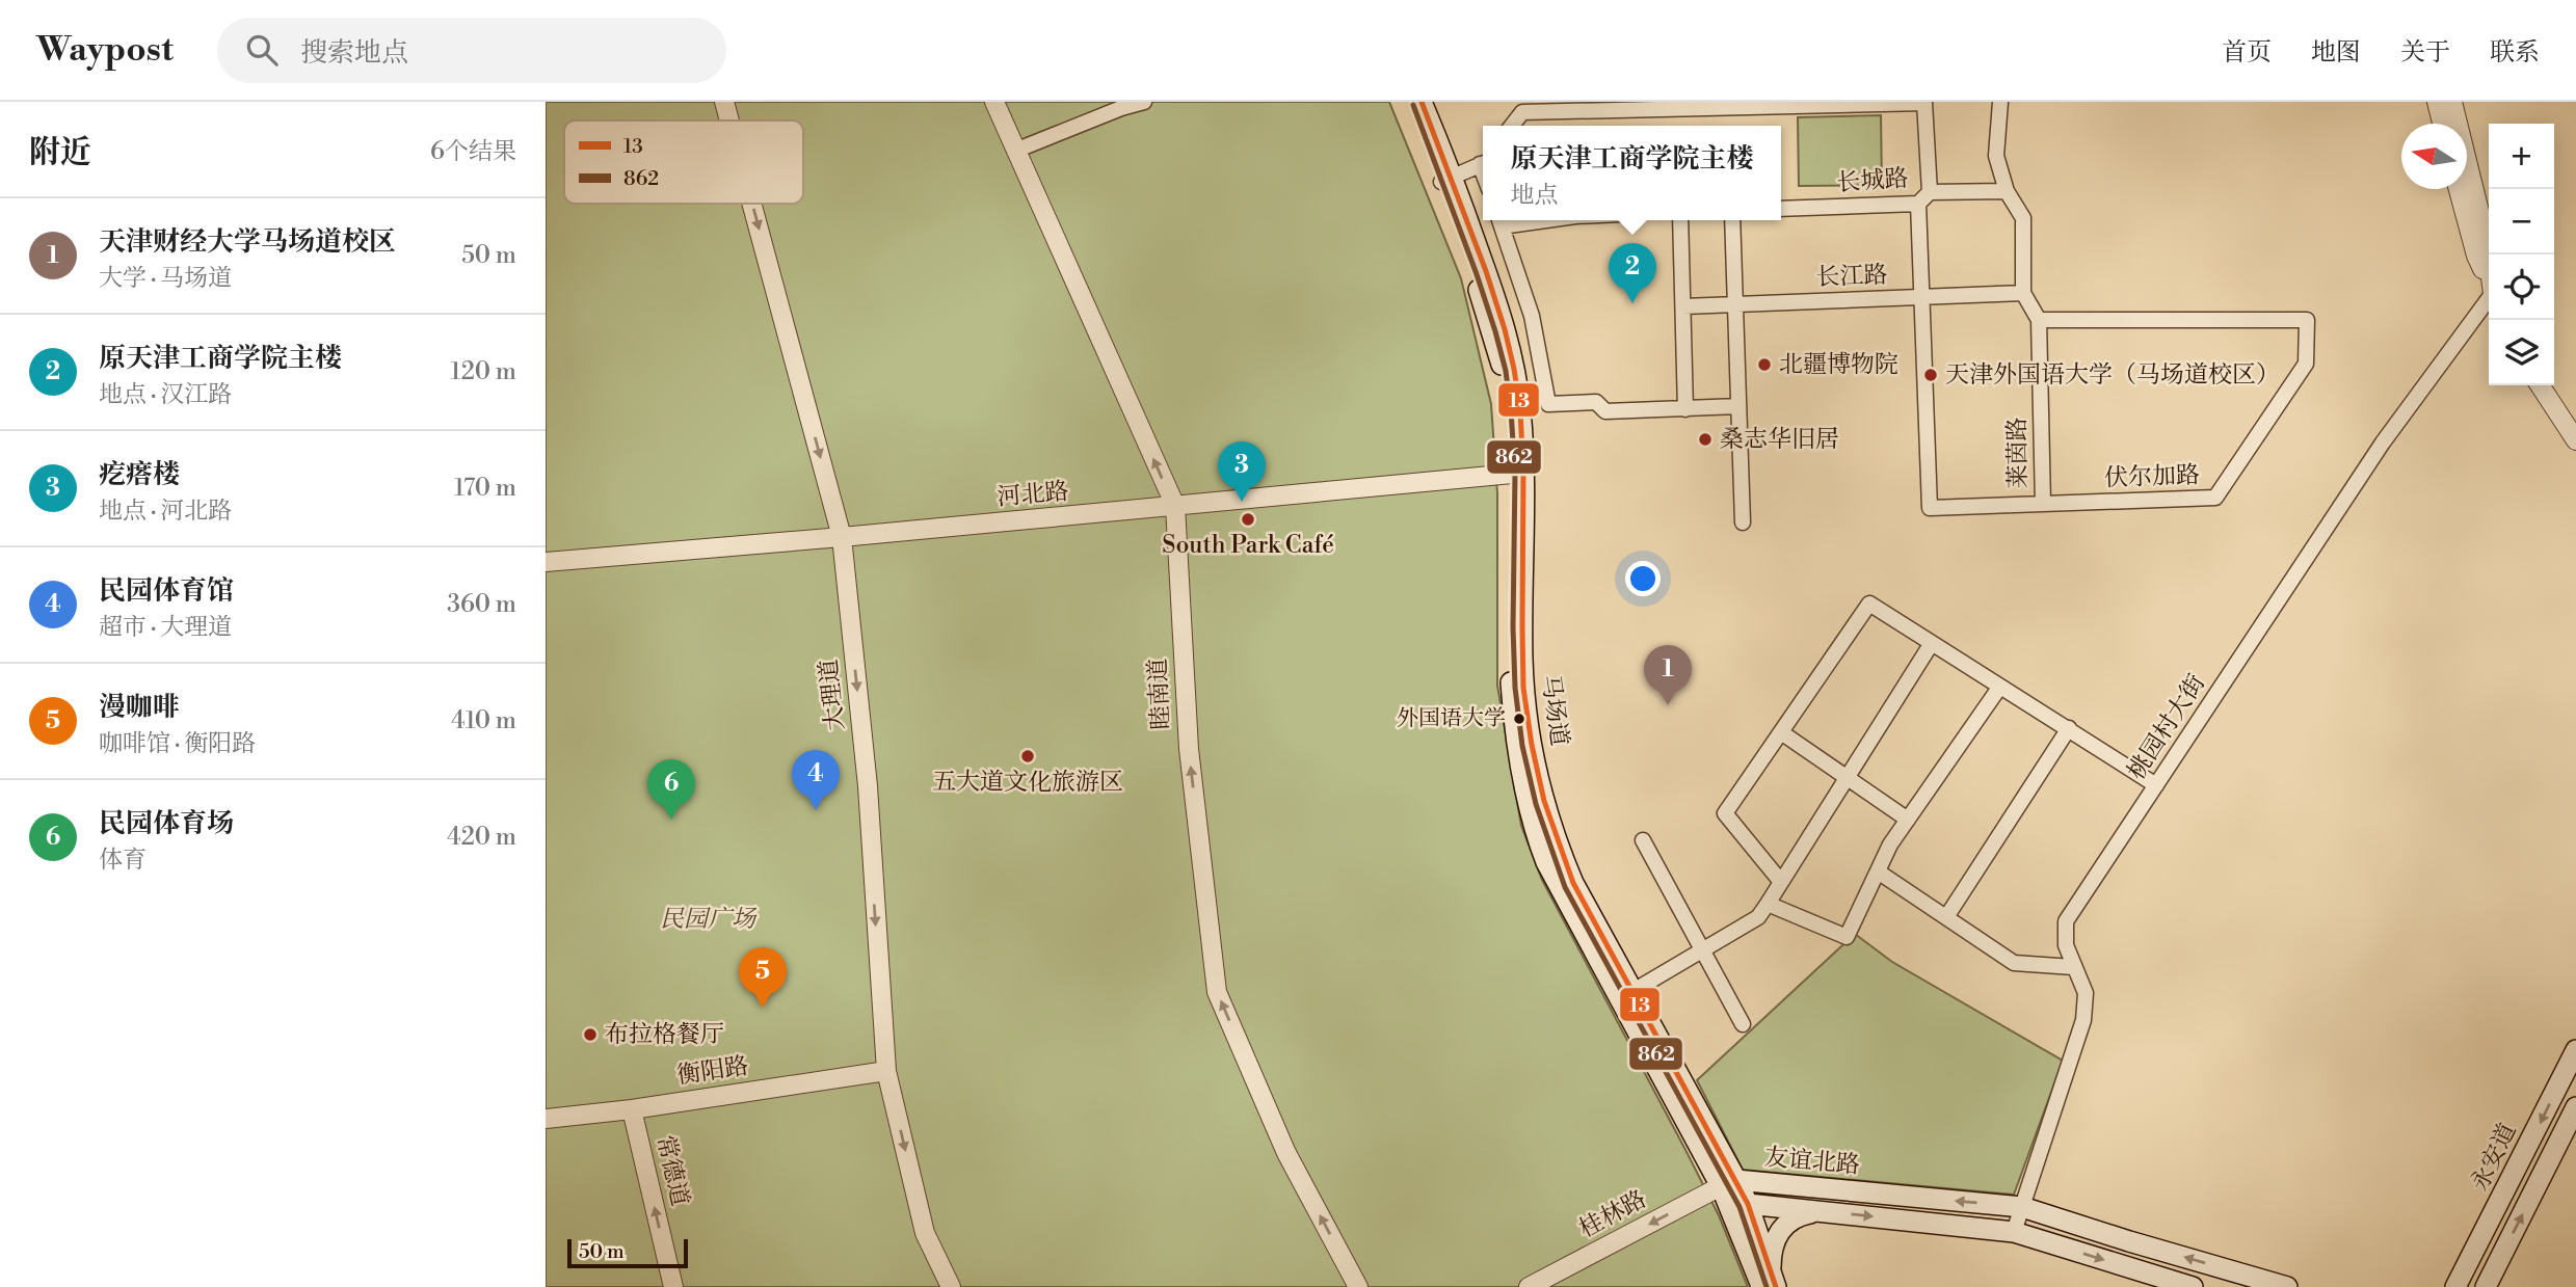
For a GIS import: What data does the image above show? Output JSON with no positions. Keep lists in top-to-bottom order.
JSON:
{
  "streets": {
    "main road": ["马场道", "永安道", "友谊北路"],
    "street": [
      "长城路",
      "长江路",
      "莱茵路",
      "伏尔加路",
      "河北路",
      "睦南道",
      "大理道",
      "桃园村大街",
      "衡阳路",
      "常德道",
      "桂林路"
    ]
  },
  "crossings": [
    ["长城路", "莱茵路"],
    ["长江路", "莱茵路"],
    ["长江路", "伏尔加路"],
    ["莱茵路", "伏尔加路"],
    ["河北路", "睦南道"],
    ["河北路", "大理道"],
    ["河北路", "马场道"],
    ["大理道", "衡阳路"],
    ["马场道", "友谊北路"],
    ["马场道", "桂林路"],
    ["桃园村大街", "友谊北路"],
    ["衡阳路", "常德道"],
    ["友谊北路", "桂林路"]
  ],
  "one_way": [
    "睦南道",
    "大理道",
    "常德道",
    "桂林路"
  ],
  "parks": ["民园广场"],
  "places": [
    "北疆博物院",
    "天津外国语大学（马场道校区）",
    "桑志华旧居",
    "South Park Café",
    "外国语大学",
    "五大道文化旅游区",
    "布拉格餐厅"
  ],
  "lines": ["transit line 13", "transit line 862"],
  "legend": ["13", "862"],
  "scale_bar": "50 m",
  "north": "left",
  "page": {
    "header": "Waypost",
    "search": "搜索地点",
    "nav": [
      "首页",
      "地图",
      "关于",
      "联系"
    ],
    "heading": ["附近", "6个结果"],
    "map_buttons": ["+", "−"],
    "popup": ["原天津工商学院主楼", "地点"],
    "list": [
      {
        "mark": "1",
        "name": "天津财经大学马场道校区",
        "note": "大学 · 马场道",
        "value": "50 m"
      },
      {
        "mark": "2",
        "name": "原天津工商学院主楼",
        "note": "地点 · 汉江路",
        "value": "120 m"
      },
      {
        "mark": "3",
        "name": "疙瘩楼",
        "note": "地点 · 河北路",
        "value": "170 m"
      },
      {
        "mark": "4",
        "name": "民园体育馆",
        "note": "超市 · 大理道",
        "value": "360 m"
      },
      {
        "mark": "5",
        "name": "漫咖啡",
        "note": "咖啡馆 · 衡阳路",
        "value": "410 m"
      },
      {
        "mark": "6",
        "name": "民园体育场",
        "note": "体育",
        "value": "420 m"
      }
    ],
    "pins": [
      "2",
      "3",
      "1",
      "4",
      "6",
      "5"
    ],
    "scale": "50 m"
  }
}
